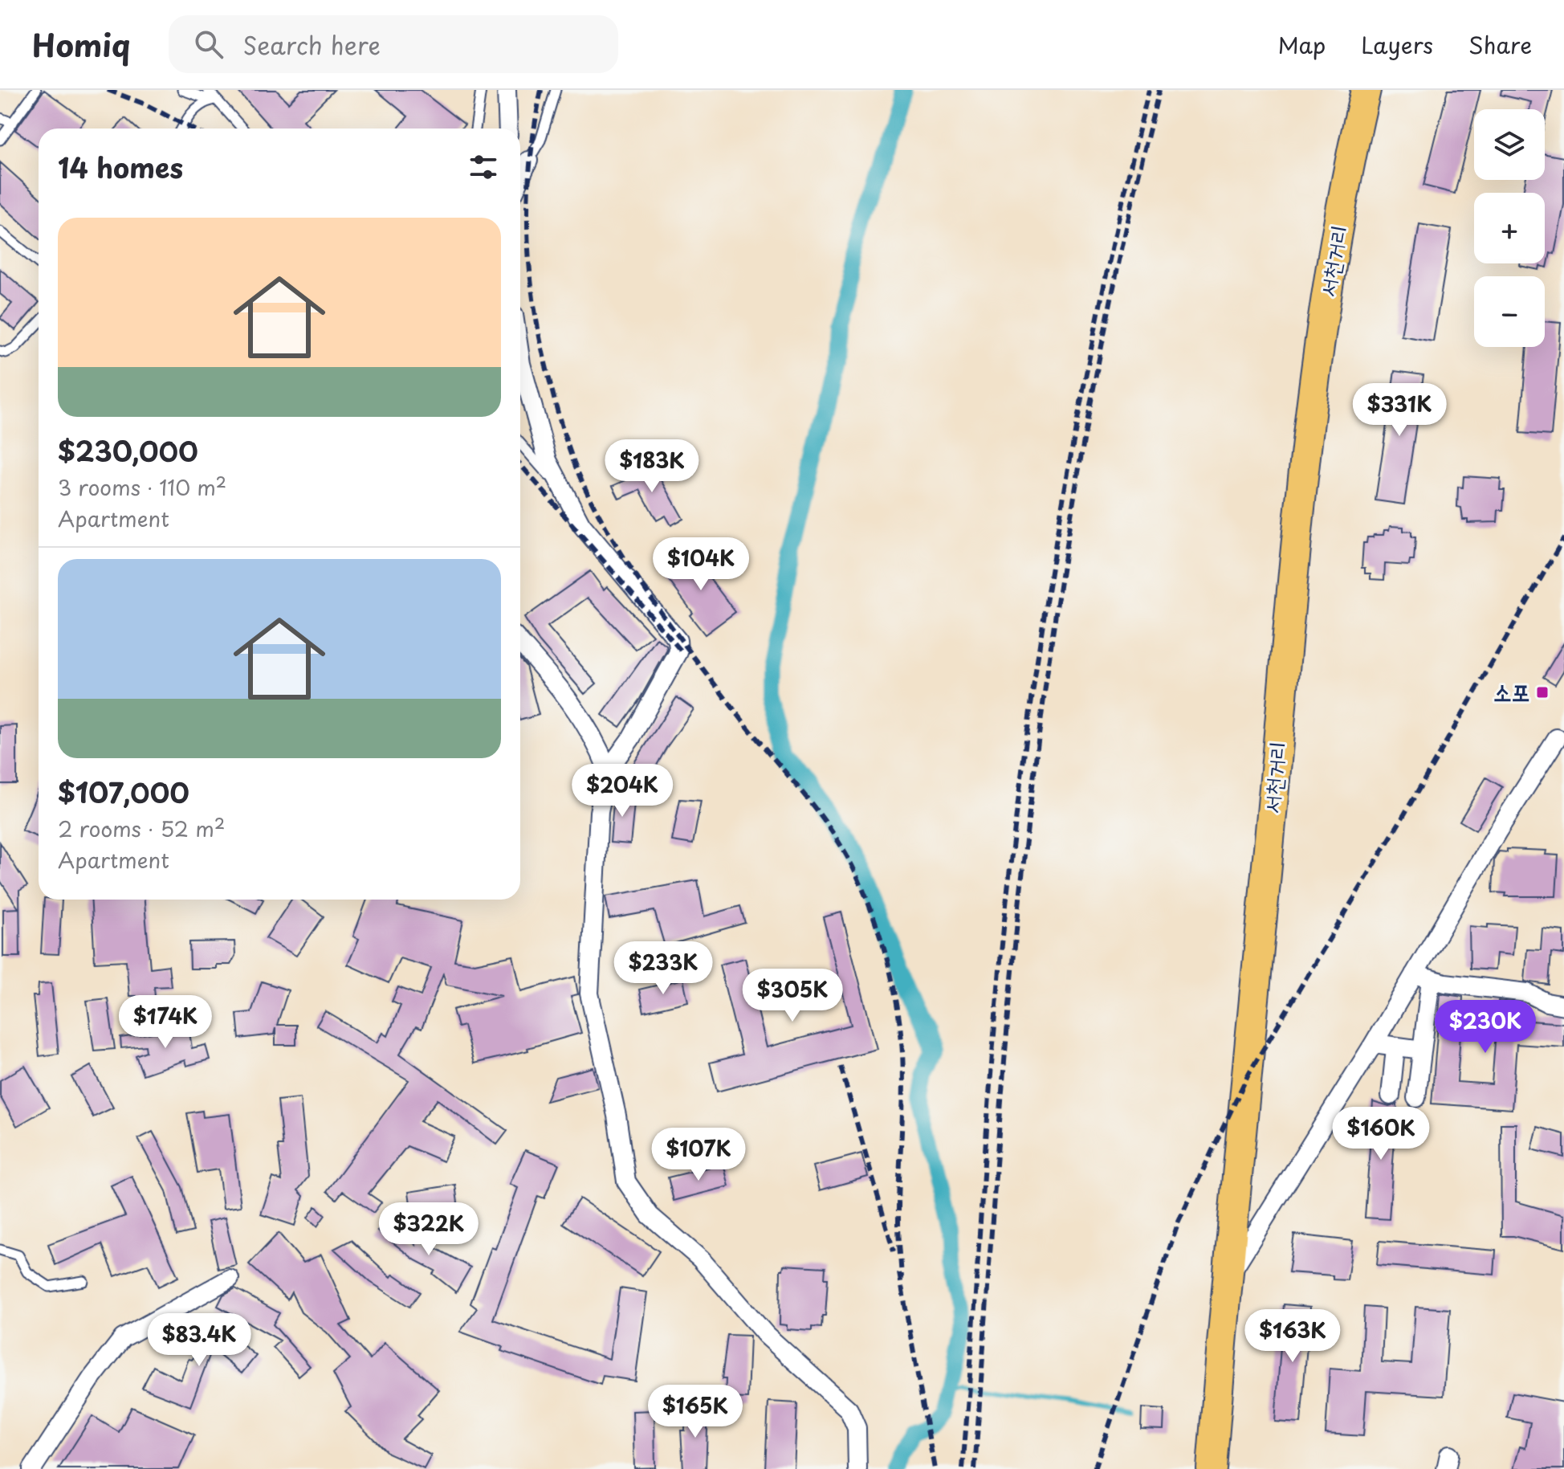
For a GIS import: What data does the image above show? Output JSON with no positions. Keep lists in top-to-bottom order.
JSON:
{
  "streets": {
    "main road": ["서천거리"]
  },
  "places": {
    "transit": ["소포"]
  },
  "page": {
    "header": "Homiq",
    "search": "Search here",
    "nav": ["Map", "Layers", "Share"],
    "map_buttons": ["+", "−"],
    "heading": "14 homes",
    "list": [
      {
        "name": "$230,000",
        "note": "3 rooms · 110 m² · Apartment"
      },
      {
        "name": "$107,000",
        "note": "2 rooms · 52 m² · Apartment"
      }
    ],
    "price": [
      "$331K",
      "$183K",
      "$104K",
      "$204K",
      "$233K",
      "$305K",
      "$174K",
      "$230K",
      "$160K",
      "$107K",
      "$322K",
      "$163K",
      "$83.4K",
      "$165K"
    ]
  }
}
